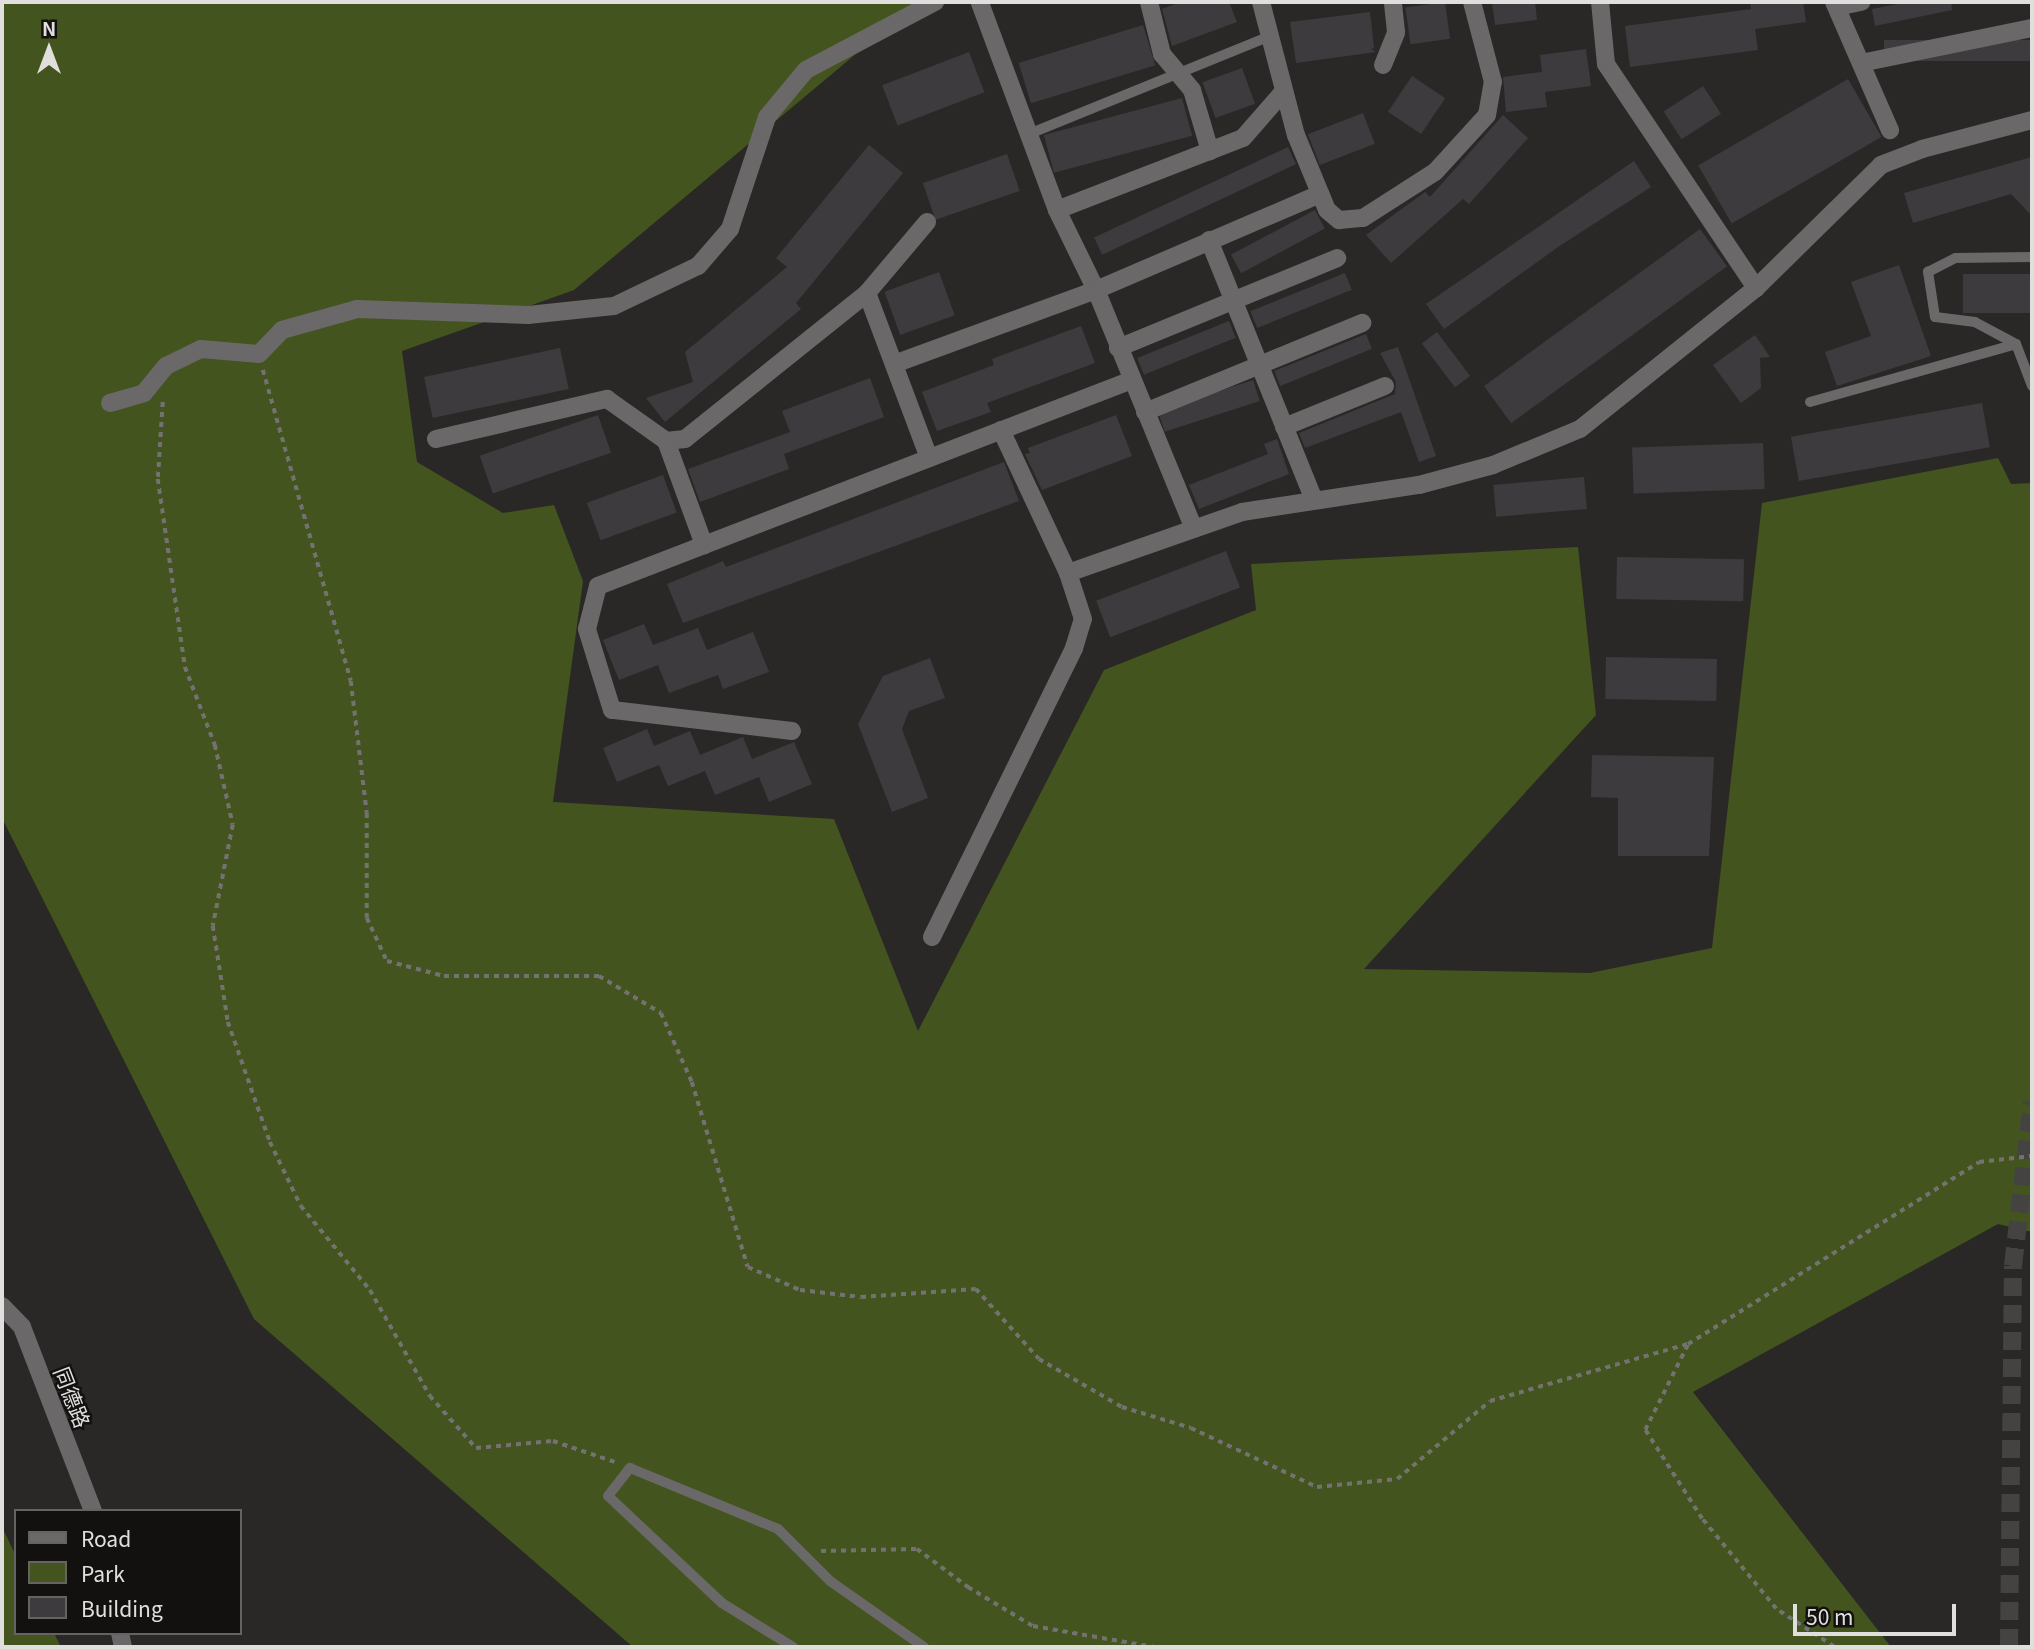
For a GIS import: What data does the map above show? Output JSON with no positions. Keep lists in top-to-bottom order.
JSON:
{
  "streets": {
    "street": ["同德路"]
  },
  "legend": ["Road", "Park", "Building"],
  "scale_bar": "50 m",
  "north": "top"
}
